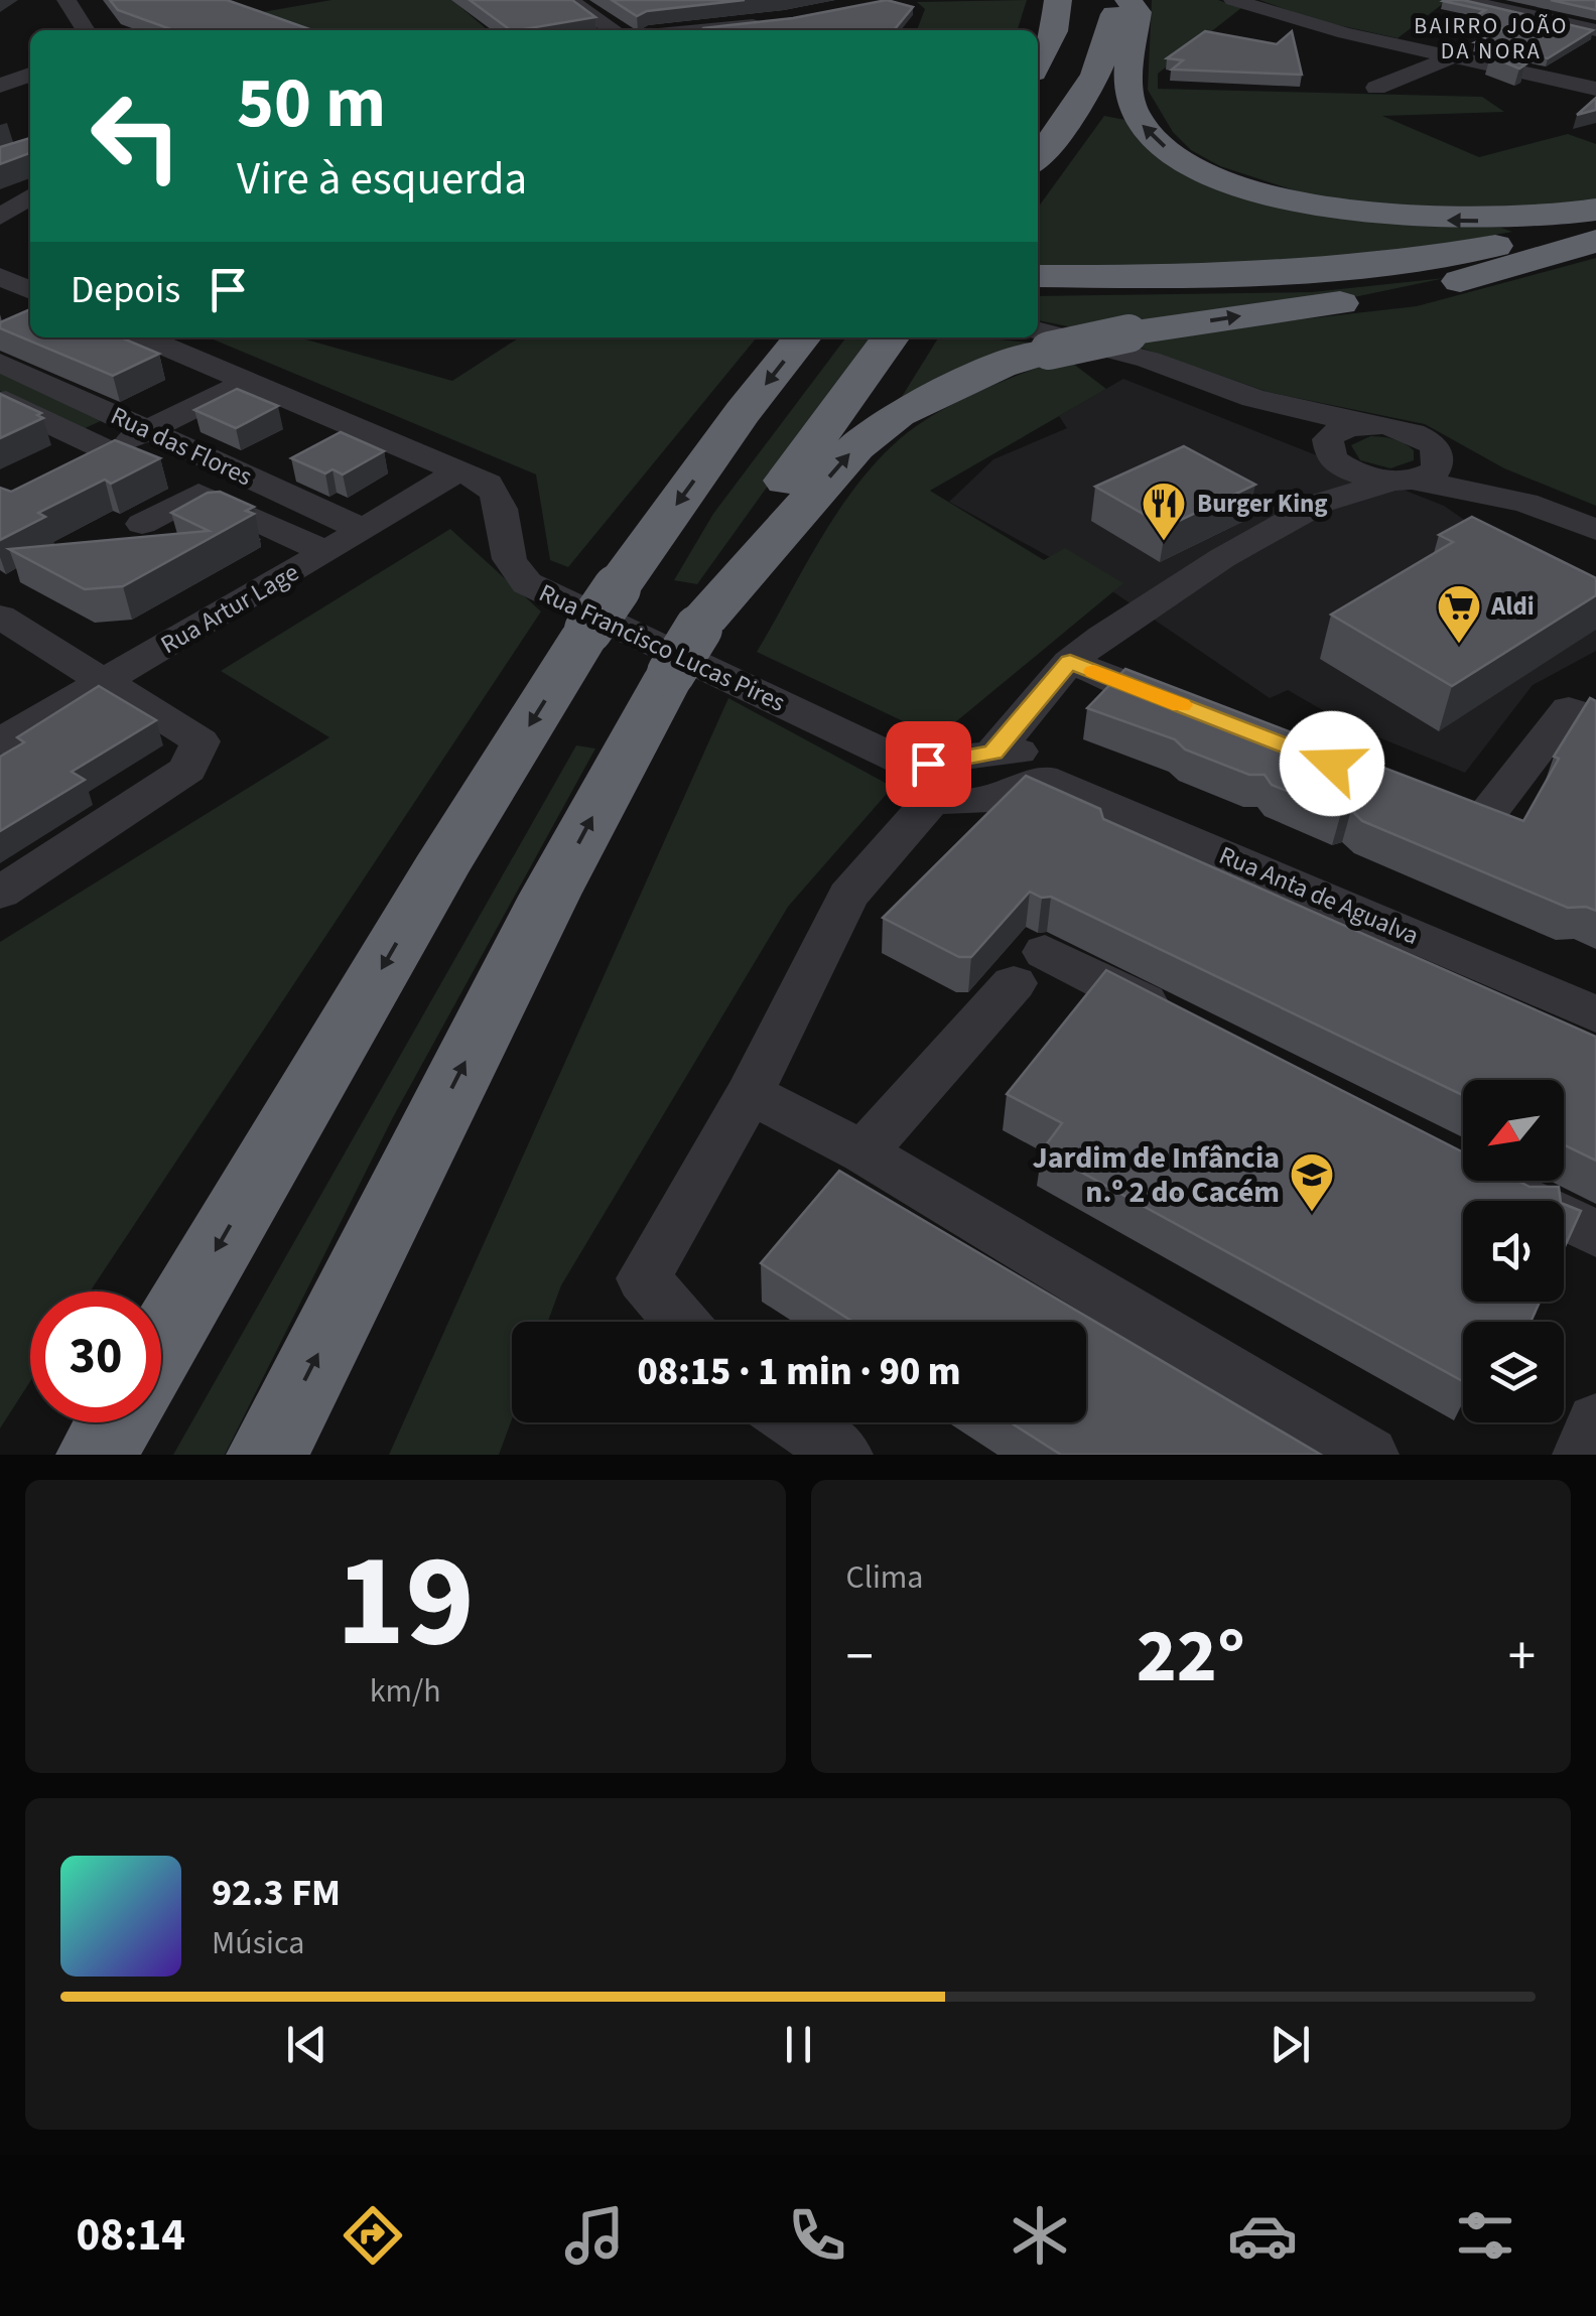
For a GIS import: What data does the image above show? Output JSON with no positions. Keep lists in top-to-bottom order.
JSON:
{
  "streets": {
    "street": [
      "Rua das Flores",
      "Rua Artur Lage",
      "Rua Francisco Lucas Pires",
      "Rua Anta de Agualva"
    ]
  },
  "crossings": [
    ["Rua das Flores", "Rua Artur Lage"],
    ["Rua Artur Lage", "Rua Francisco Lucas Pires"]
  ],
  "districts": ["BAIRRO JOÃO DA NORA"],
  "places": {
    "restaurant": ["Burger King"],
    "supermarket": ["Aldi"],
    "school or university": ["Jardim de Infância n.º 2 do Cacém"]
  },
  "north": "bottom left",
  "page": {
    "turn": ["50 m", "Vire à esquerda"],
    "then": "Depois",
    "limit": "30",
    "trip": "08:15 · 1 min · 90 m",
    "tile": [
      ["19", "km/h"],
      "Clima"
    ],
    "heat": ["−", "22°", "+"],
    "song": ["92.3 FM", "Música"],
    "tabs": "08:14"
  }
}
